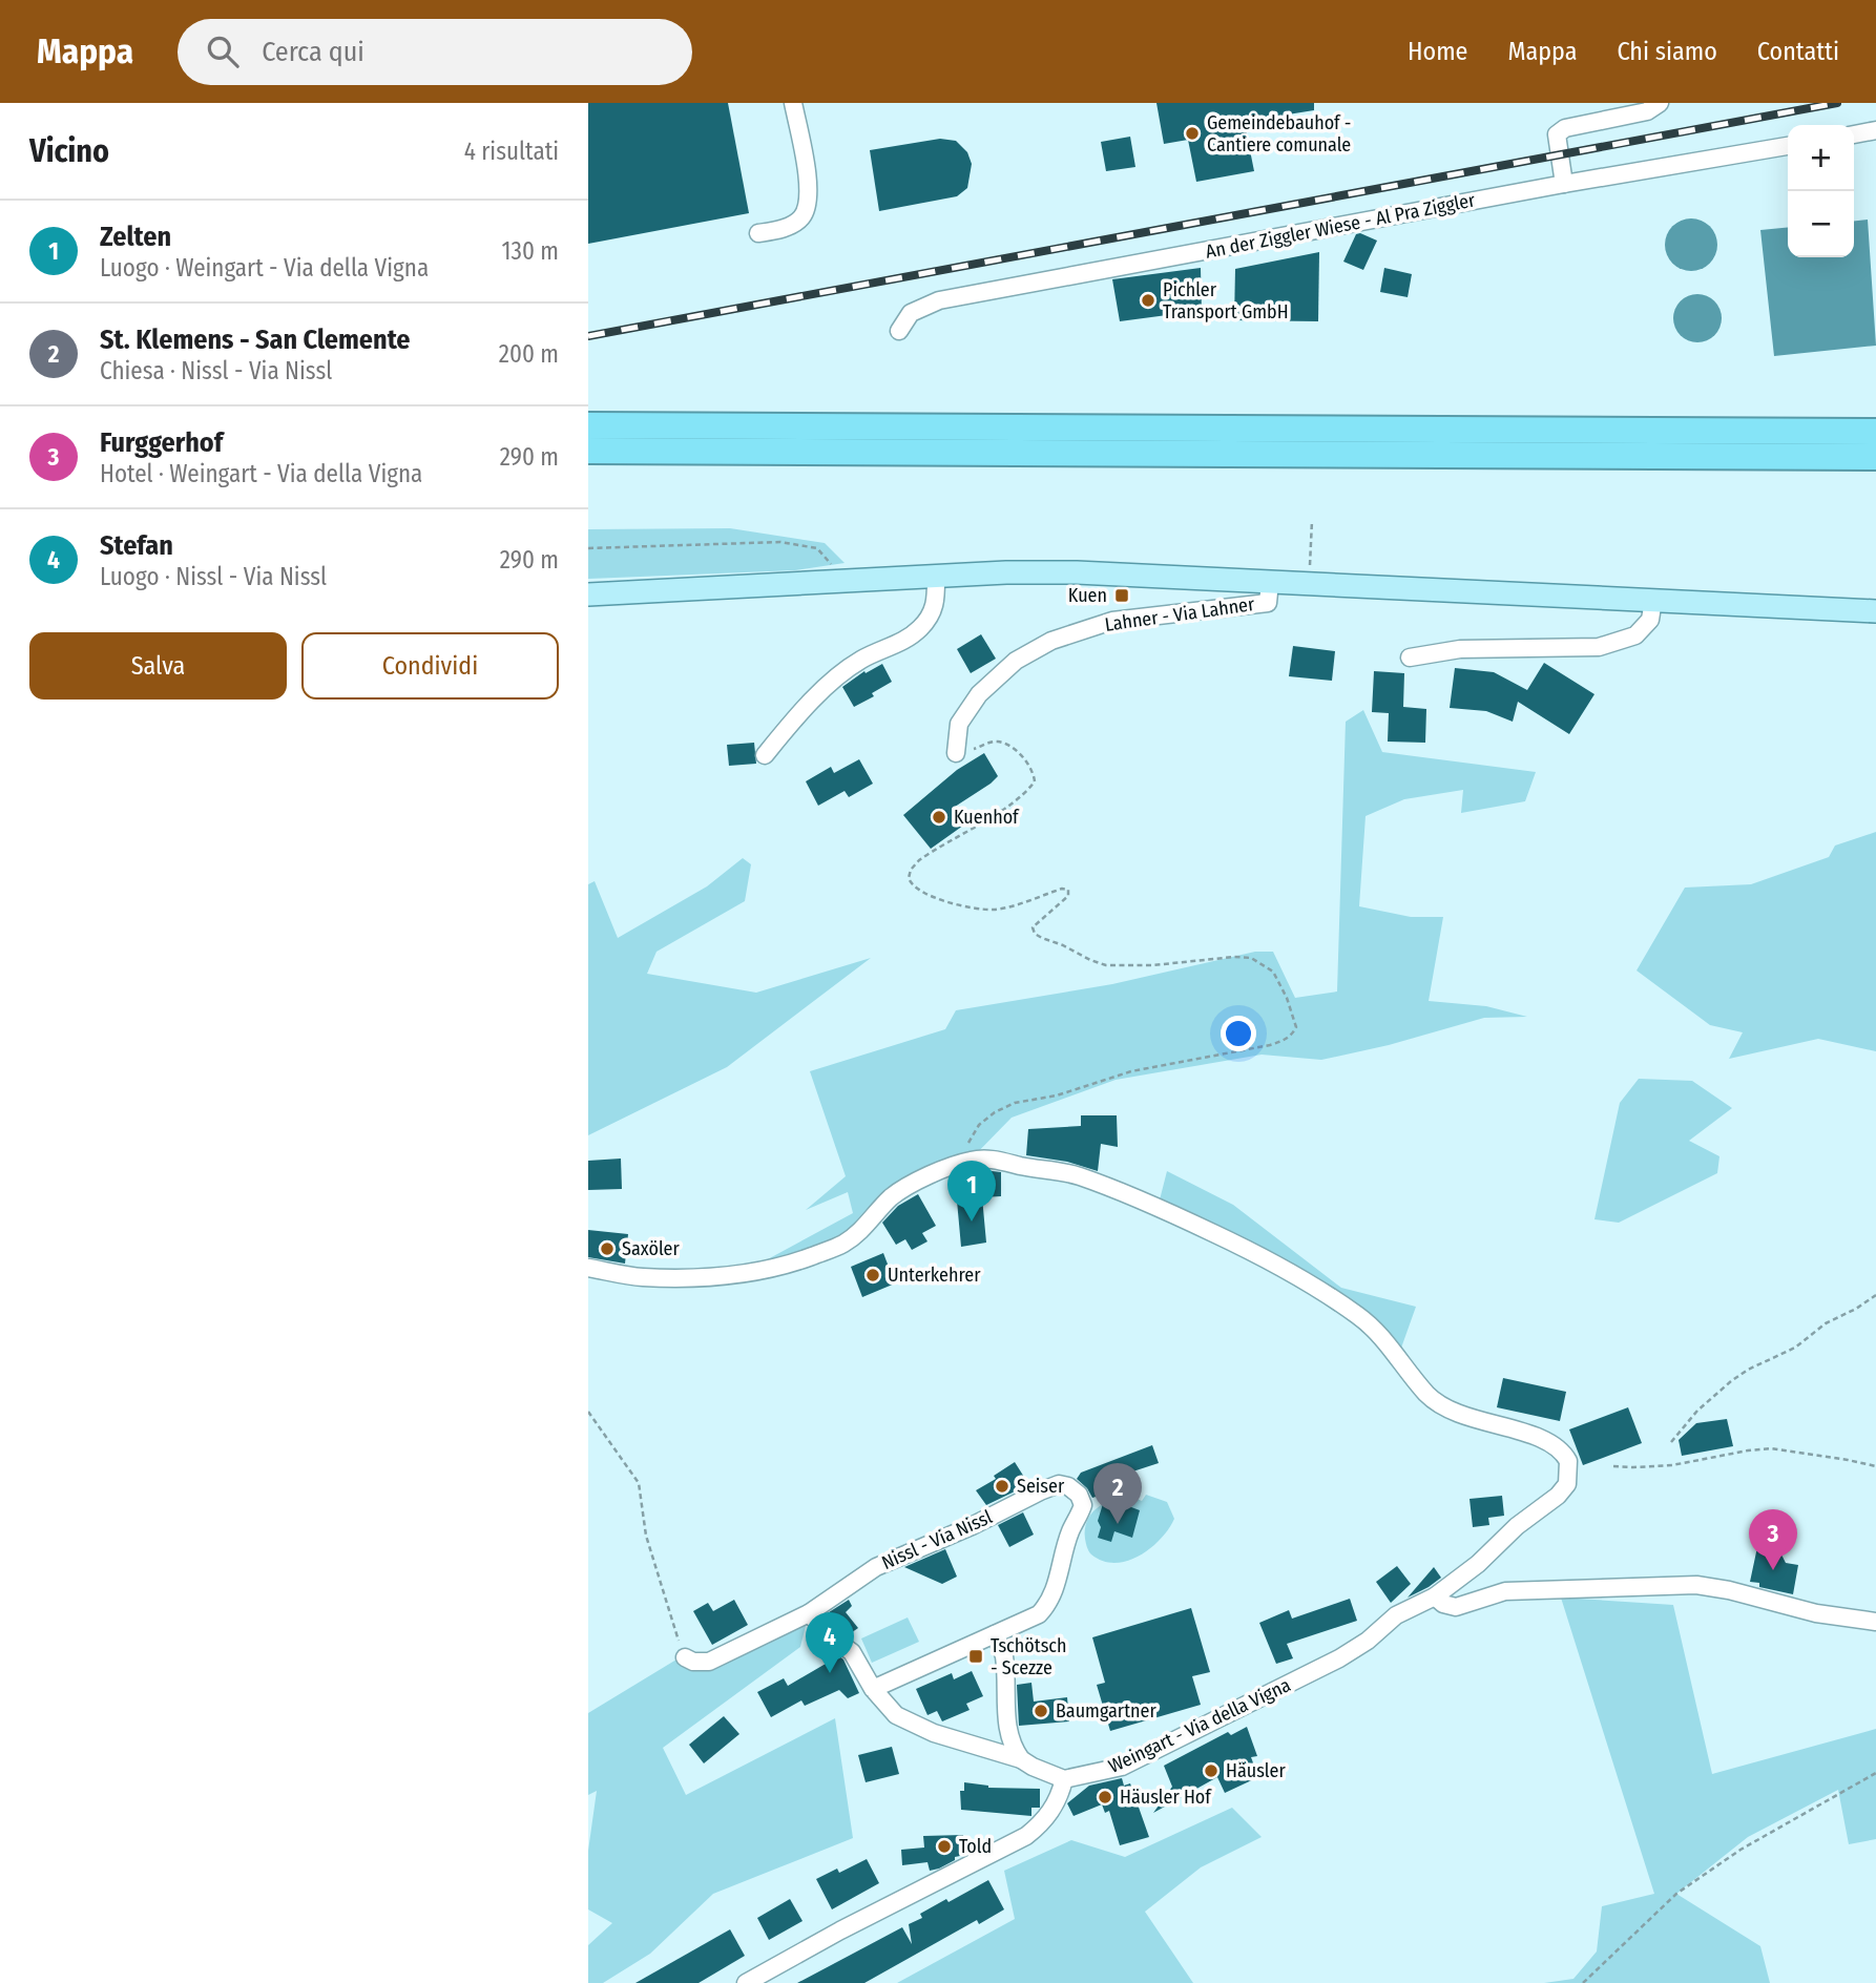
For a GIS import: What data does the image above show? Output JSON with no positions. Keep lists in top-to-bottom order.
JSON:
{
  "streets": {
    "street": [
      "An der Ziggler Wiese - Al Pra Ziggler",
      "Lahner - Via Lahner",
      "Nissl - Via Nissl",
      "Weingart - Via della Vigna"
    ]
  },
  "places": {
    "other": [
      "Gemeindebauhof - Cantiere comunale",
      "Pichler Transport GmbH",
      "Kuenhof",
      "Saxöler",
      "Unterkehrer",
      "Seiser",
      "Baumgartner",
      "Häusler",
      "Häusler Hof",
      "Told"
    ],
    "transit": ["Kuen", "Tschötsch - Scezze"]
  },
  "page": {
    "header": "Mappa",
    "search": "Cerca qui",
    "nav": [
      "Home",
      "Mappa",
      "Chi siamo",
      "Contatti"
    ],
    "heading": ["Vicino", "4 risultati"],
    "map_buttons": ["+", "−"],
    "list": [
      {
        "mark": "1",
        "name": "Zelten",
        "note": "Luogo · Weingart - Via della Vigna",
        "value": "130 m"
      },
      {
        "mark": "2",
        "name": "St. Klemens - San Clemente",
        "note": "Chiesa · Nissl - Via Nissl",
        "value": "200 m"
      },
      {
        "mark": "3",
        "name": "Furggerhof",
        "note": "Hotel · Weingart - Via della Vigna",
        "value": "290 m"
      },
      {
        "mark": "4",
        "name": "Stefan",
        "note": "Luogo · Nissl - Via Nissl",
        "value": "290 m"
      }
    ],
    "buttons": ["Salva", "Condividi"],
    "pins": [
      "1",
      "2",
      "3",
      "4"
    ]
  }
}
